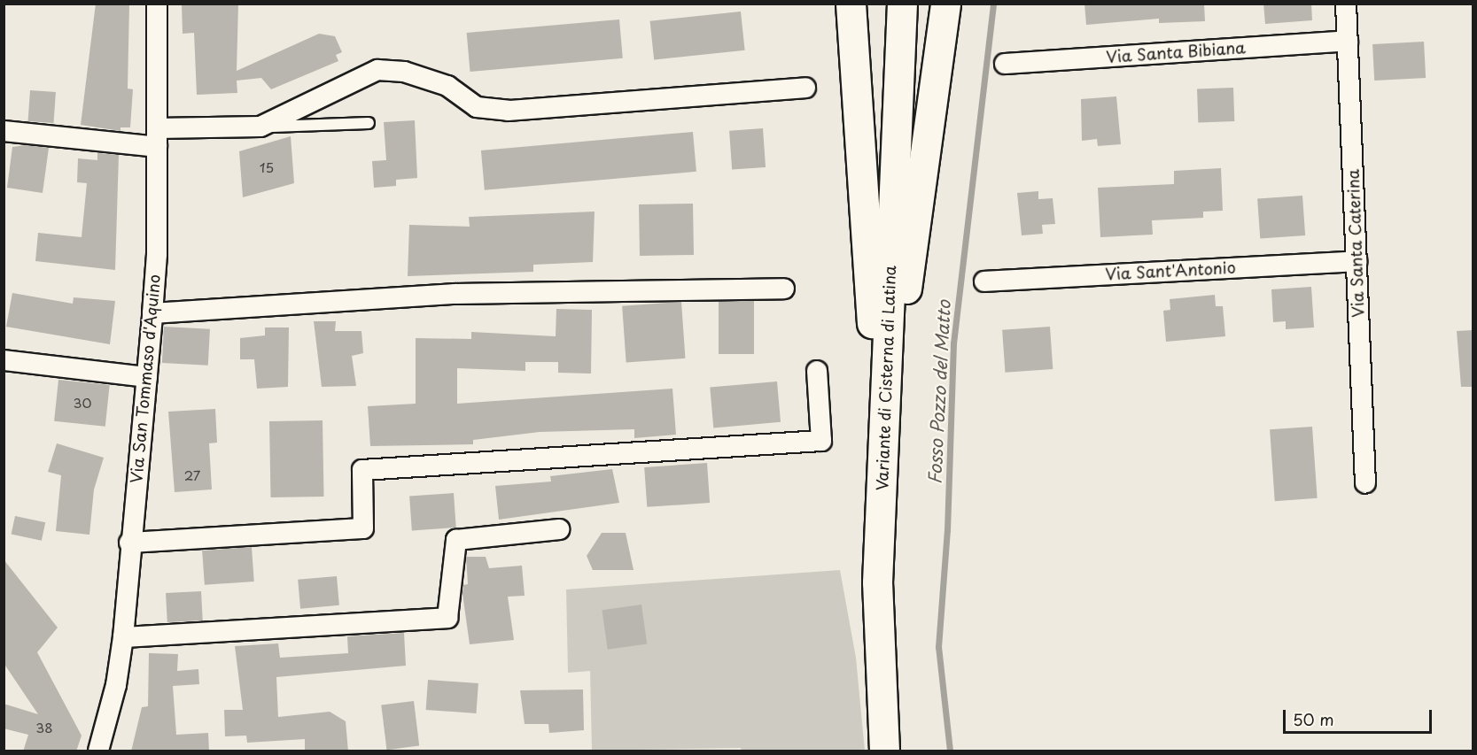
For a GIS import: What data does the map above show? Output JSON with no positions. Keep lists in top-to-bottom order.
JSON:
{
  "streets": {
    "main road": ["Variante di Cisterna di Latina"],
    "street": [
      "Via Santa Bibiana",
      "Via Santa Caterina",
      "Via Sant'Antonio",
      "Via San Tommaso d'Aquino"
    ]
  },
  "crossings": [
    ["Via Santa Bibiana", "Via Santa Caterina"],
    ["Via Santa Caterina", "Via Sant'Antonio"]
  ],
  "water": ["Fosso Pozzo del Matto"],
  "house_numbers": [
    "15",
    "30",
    "27",
    "38"
  ],
  "scale_bar": "50 m"
}
